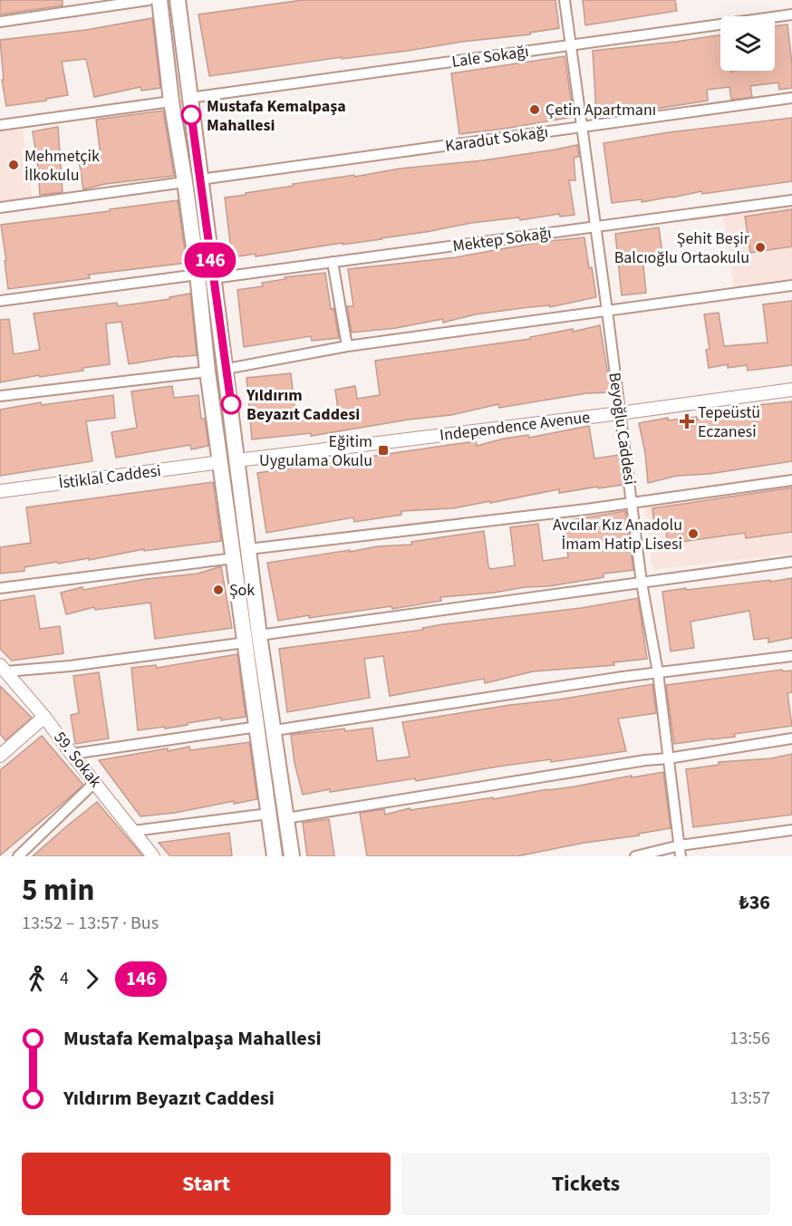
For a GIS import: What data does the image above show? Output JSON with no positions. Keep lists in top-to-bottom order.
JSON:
{
  "streets": {
    "street": [
      "Lale Sokağı",
      "Karadut Sokağı",
      "Mektep Sokağı",
      "Independence Avenue",
      "Beyoğlu Caddesi",
      "İstiklal Caddesi",
      "59. Sokak"
    ]
  },
  "crossings": [
    ["Lale Sokağı", "Beyoğlu Caddesi"],
    ["Karadut Sokağı", "Beyoğlu Caddesi"],
    ["Mektep Sokağı", "Beyoğlu Caddesi"],
    ["Independence Avenue", "Beyoğlu Caddesi"]
  ],
  "places": {
    "other": [
      "Çetin Apartmanı",
      "Mustafa Kemalpaşa Mahallesi",
      "Mehmetçik İlkokulu",
      "Şehit Beşir Balcıoğlu Ortaokulu",
      "Yıldırım Beyazıt Caddesi",
      "Avcılar Kız Anadolu İmam Hatip Lisesi",
      "Şok"
    ],
    "health": ["Tepeüstü Eczanesi"],
    "transit": ["Eğitim Uygulama Okulu"]
  },
  "lines": ["bus line 146"],
  "page": {
    "on_map": "146",
    "heading": ["5 min", "13:52 – 13:57 · Bus", "₺36"],
    "legs": ["4", "146"],
    "list": [
      {
        "name": "Mustafa Kemalpaşa Mahallesi",
        "value": "13:56"
      },
      {
        "name": "Yıldırım Beyazıt Caddesi",
        "value": "13:57"
      }
    ],
    "buttons": ["Start", "Tickets"]
  }
}
